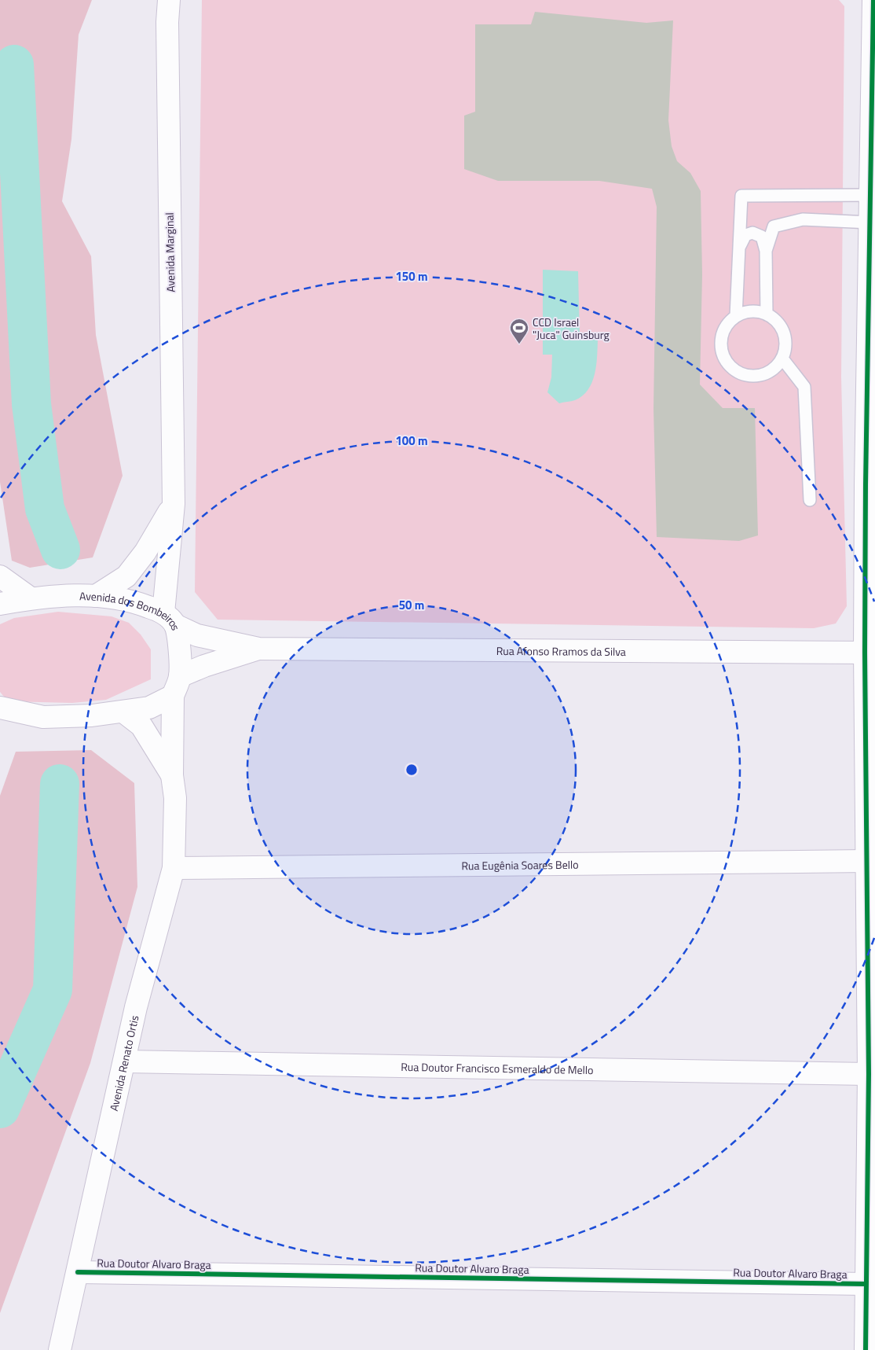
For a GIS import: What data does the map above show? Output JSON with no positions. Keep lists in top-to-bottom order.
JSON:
{
  "streets": {
    "street": [
      "Avenida Marginal",
      "Avenida dos Bombeiros",
      "Rua Afonso Rramos da Silva",
      "Rua Eugênia Soares Bello",
      "Avenida Renato Ortis",
      "Rua Doutor Francisco Esmeraldo de Mello",
      "Rua Doutor Alvaro Braga"
    ]
  },
  "crossings": [
    ["Avenida Marginal", "Avenida dos Bombeiros"],
    ["Avenida Marginal", "Rua Afonso Rramos da Silva"],
    ["Avenida dos Bombeiros", "Rua Afonso Rramos da Silva"],
    ["Avenida dos Bombeiros", "Avenida Renato Ortis"],
    ["Rua Afonso Rramos da Silva", "Avenida Renato Ortis"],
    ["Rua Eugênia Soares Bello", "Avenida Renato Ortis"],
    ["Avenida Renato Ortis", "Rua Doutor Francisco Esmeraldo de Mello"],
    ["Avenida Renato Ortis", "Rua Doutor Alvaro Braga"]
  ],
  "places": {
    "sports": ["CCD Israel \"Juca\" Guinsburg"]
  },
  "rings": ["150 m", "100 m", "50 m"]
}
